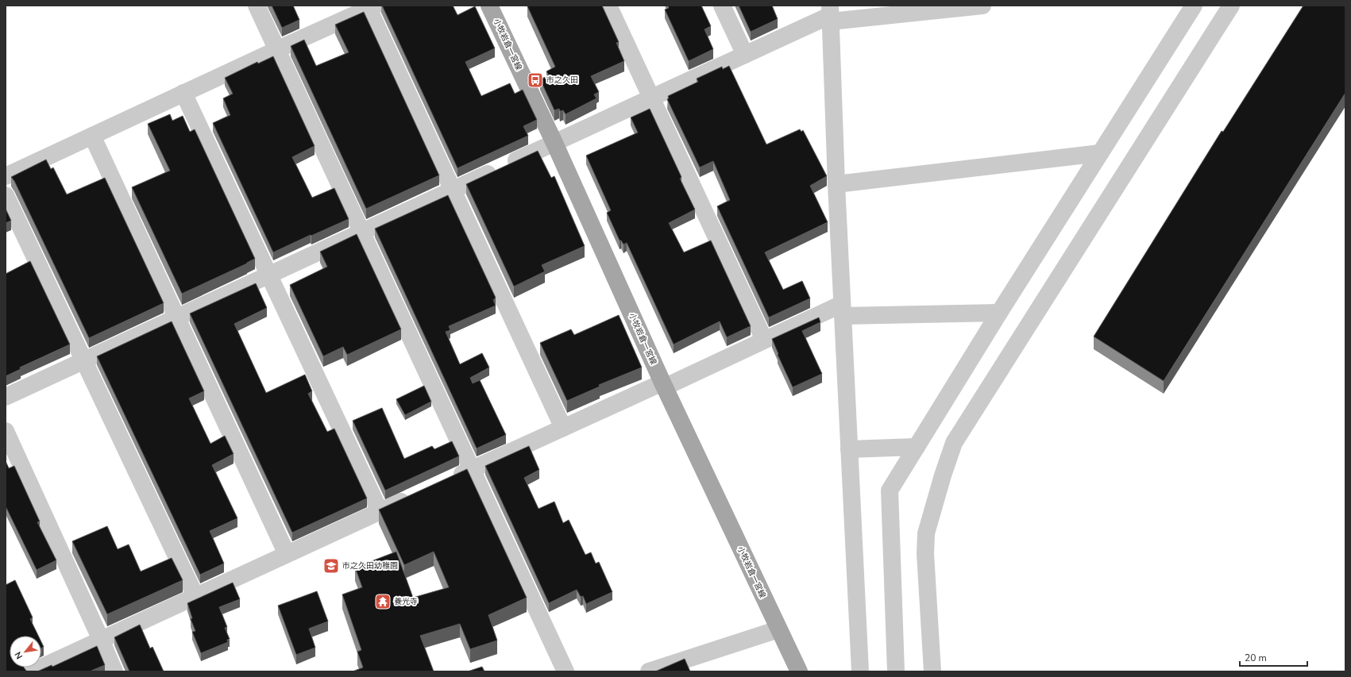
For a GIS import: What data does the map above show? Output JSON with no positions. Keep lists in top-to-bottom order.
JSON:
{
  "streets": {
    "main road": ["小牧岩倉一宮線"]
  },
  "places": {
    "bus stop": ["市之久田"],
    "school or university": ["市之久田幼稚園"],
    "temple": ["養光寺"]
  },
  "scale_bar": "20 m",
  "north": "bottom left"
}
